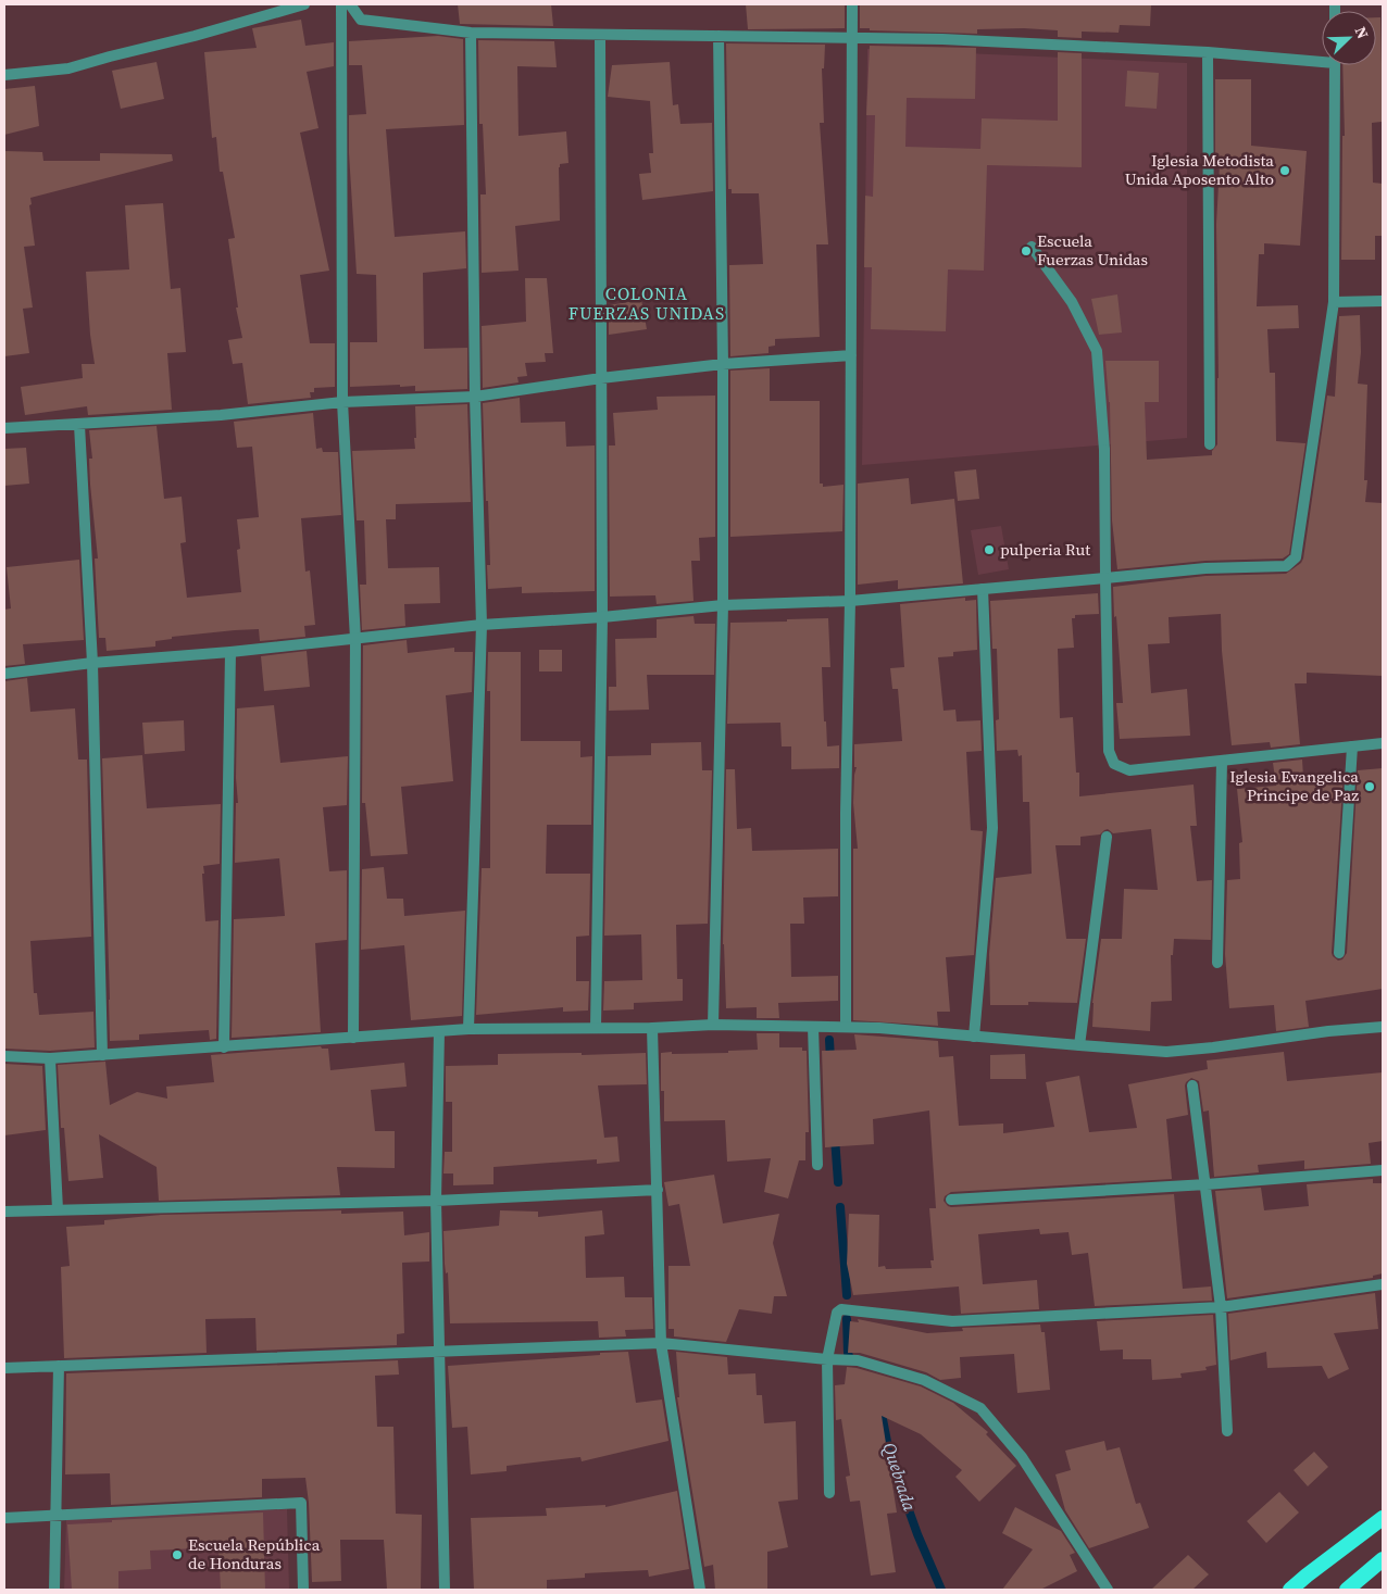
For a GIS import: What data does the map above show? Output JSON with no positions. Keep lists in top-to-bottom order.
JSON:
{
  "districts": ["COLONIA FUERZAS UNIDAS"],
  "water": ["Quebrada"],
  "places": [
    "Iglesia Metodista Unida Aposento Alto",
    "Escuela Fuerzas Unidas",
    "pulperia Rut",
    "Iglesia Evangelica Principe de Paz",
    "Escuela República de Honduras"
  ],
  "north": "top right"
}
